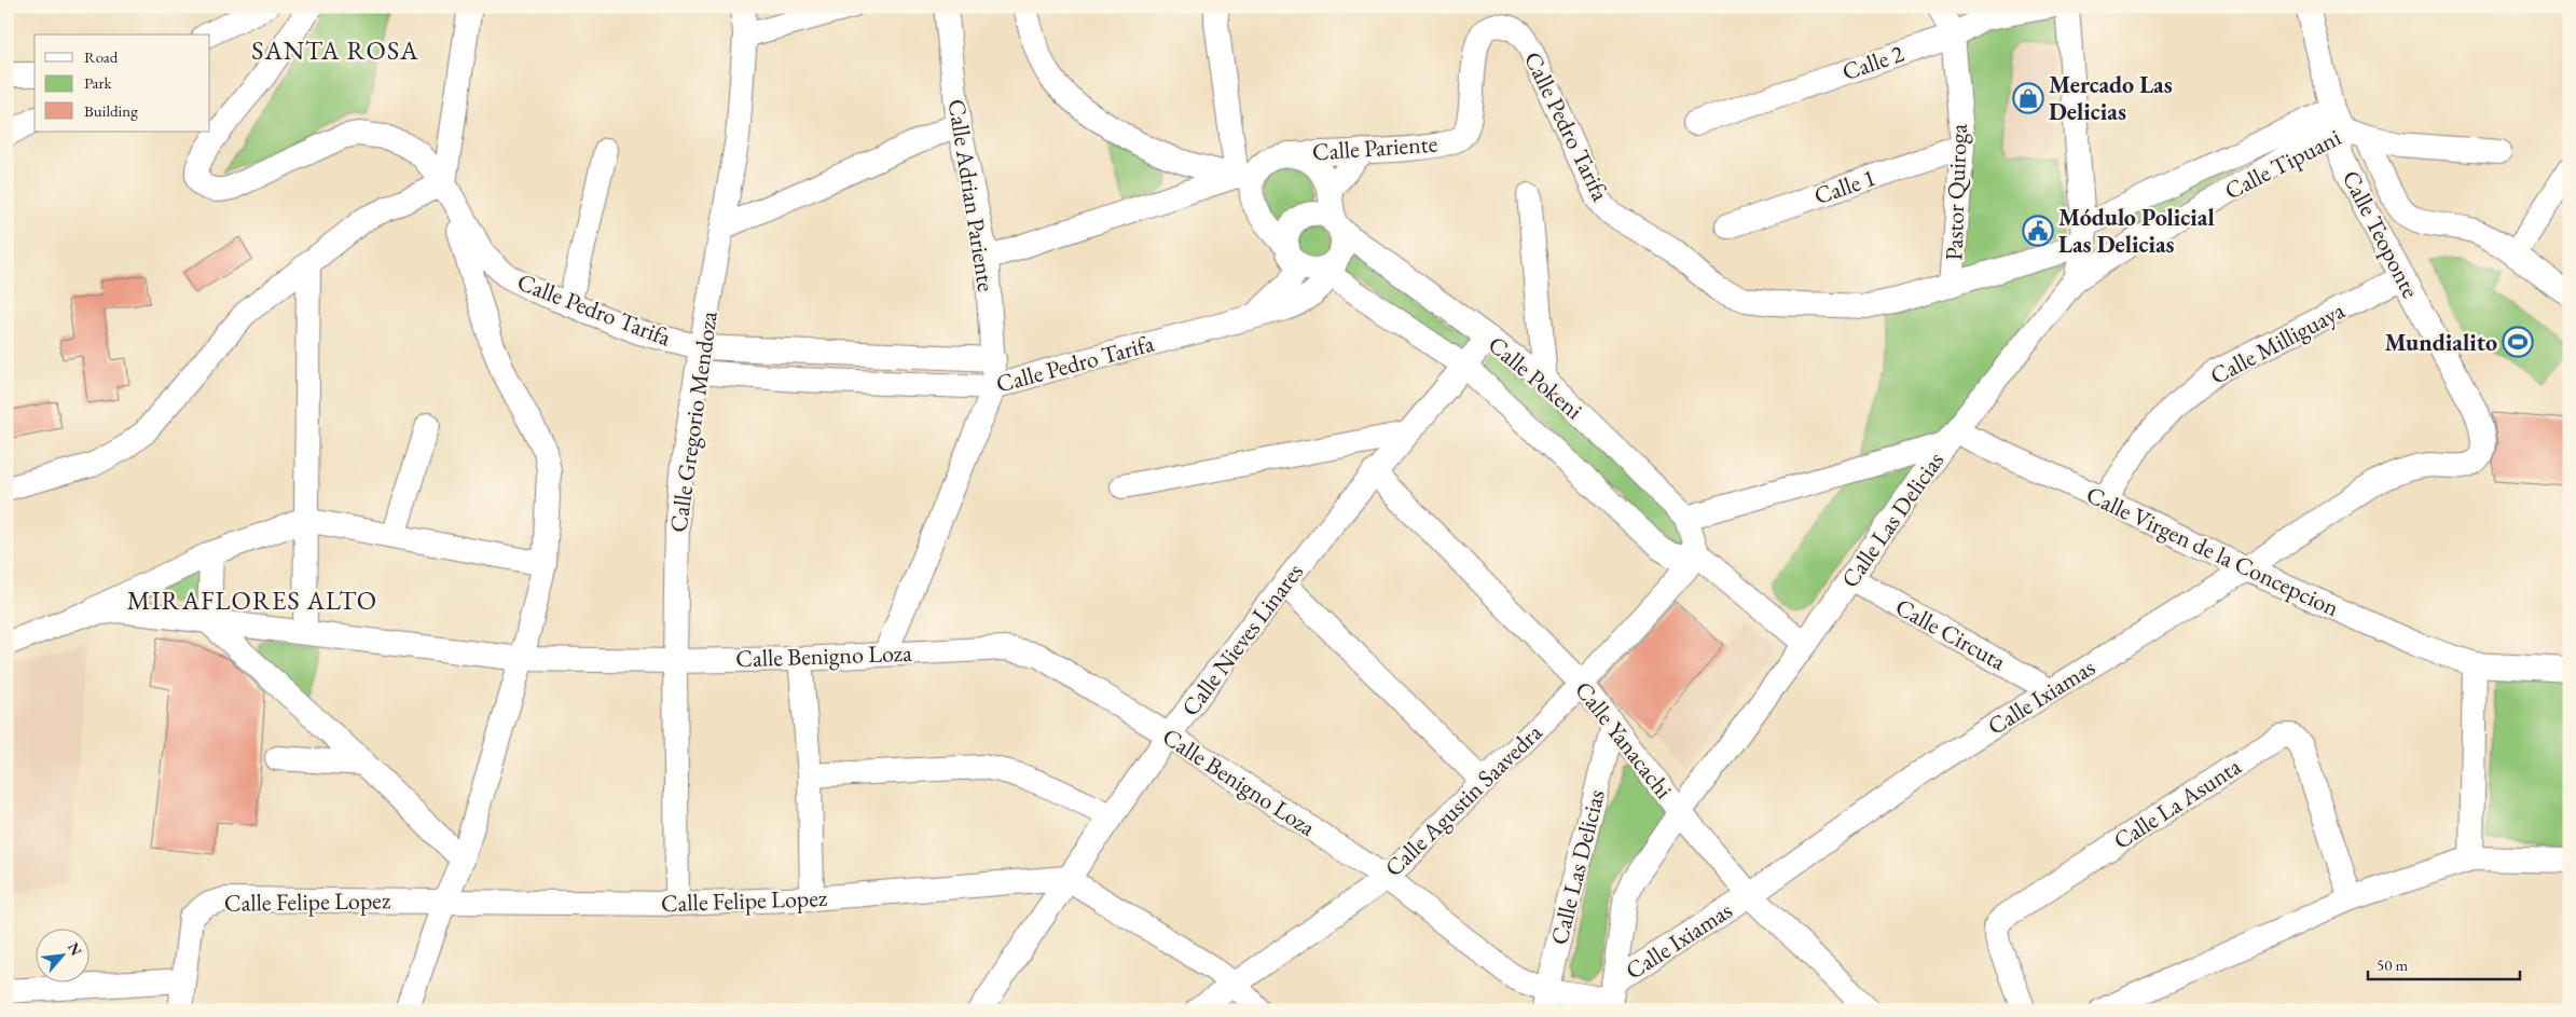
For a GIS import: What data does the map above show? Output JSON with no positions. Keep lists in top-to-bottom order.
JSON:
{
  "streets": {
    "street": [
      "Calle 2",
      "Calle Pedro Tarifa",
      "Calle Pariente",
      "Calle Tipuani",
      "Calle 1",
      "Pastor Quiroga",
      "Calle Adrian Pariente",
      "Calle Teoponte",
      "Calle Milliguaya",
      "Calle Pokeni",
      "Calle Gregorio Mendoza",
      "Calle Las Delicias",
      "Calle Virgen de la Concepcion",
      "Calle Circuta",
      "Calle Nieves Linares",
      "Calle Benigno Loza",
      "Calle Ixiamas",
      "Calle Yanacachi",
      "Calle Agustin Saavedra",
      "Calle La Asunta",
      "Calle Felipe Lopez"
    ]
  },
  "crossings": [
    ["Calle 2", "Pastor Quiroga"],
    ["Calle Pedro Tarifa", "Calle Pariente"],
    ["Calle Pedro Tarifa", "Calle Tipuani"],
    ["Calle Pedro Tarifa", "Pastor Quiroga"],
    ["Calle Pedro Tarifa", "Calle Adrian Pariente"],
    ["Calle Pedro Tarifa", "Calle Pokeni"],
    ["Calle Pedro Tarifa", "Calle Gregorio Mendoza"],
    ["Calle Pedro Tarifa", "Calle Las Delicias"],
    ["Calle Pariente", "Calle Pokeni"],
    ["Calle Tipuani", "Calle Teoponte"],
    ["Calle Tipuani", "Calle Las Delicias"],
    ["Calle 1", "Pastor Quiroga"],
    ["Calle Adrian Pariente", "Calle Benigno Loza"],
    ["Calle Teoponte", "Calle Milliguaya"],
    ["Calle Teoponte", "Calle Ixiamas"],
    ["Calle Milliguaya", "Calle Virgen de la Concepcion"],
    ["Calle Pokeni", "Calle Nieves Linares"],
    ["Calle Pokeni", "Calle Agustin Saavedra"],
    ["Calle Gregorio Mendoza", "Calle Benigno Loza"],
    ["Calle Gregorio Mendoza", "Calle Felipe Lopez"],
    ["Calle Las Delicias", "Calle Virgen de la Concepcion"],
    ["Calle Las Delicias", "Calle Circuta"],
    ["Calle Las Delicias", "Calle Benigno Loza"],
    ["Calle Las Delicias", "Calle Ixiamas"],
    ["Calle Las Delicias", "Calle Yanacachi"],
    ["Calle Virgen de la Concepcion", "Calle Ixiamas"],
    ["Calle Circuta", "Calle Ixiamas"],
    ["Calle Nieves Linares", "Calle Benigno Loza"],
    ["Calle Nieves Linares", "Calle Yanacachi"],
    ["Calle Nieves Linares", "Calle Felipe Lopez"],
    ["Calle Benigno Loza", "Calle Ixiamas"],
    ["Calle Benigno Loza", "Calle Agustin Saavedra"],
    ["Calle Ixiamas", "Calle Yanacachi"],
    ["Calle Yanacachi", "Calle Agustin Saavedra"]
  ],
  "districts": ["SANTA ROSA", "MIRAFLORES ALTO"],
  "places": {
    "shop": ["Mercado Las Delicias"],
    "public building": ["Módulo Policial Las Delicias"],
    "sports": ["Mundialito"]
  },
  "legend": ["Road", "Park", "Building"],
  "scale_bar": "50 m",
  "north": "top right"
}
